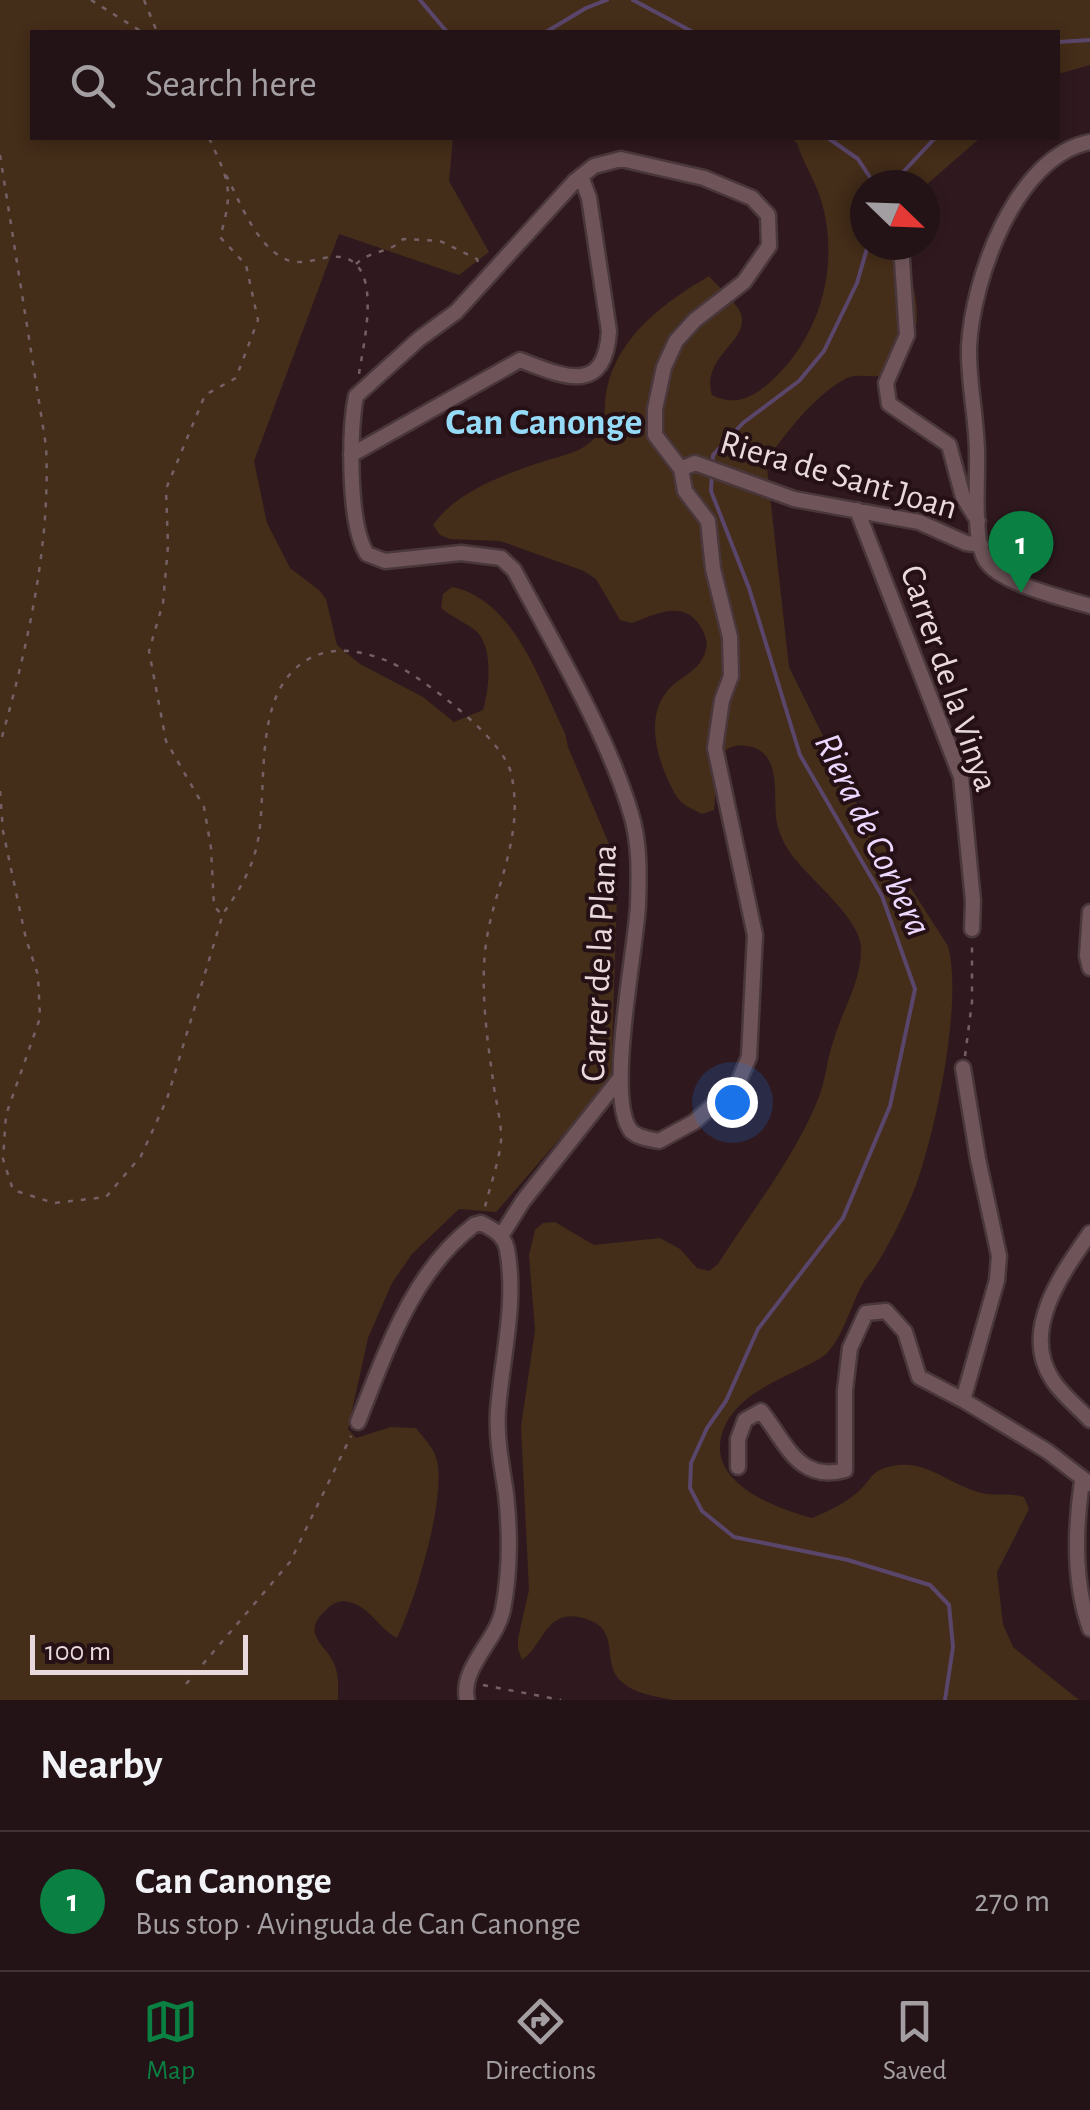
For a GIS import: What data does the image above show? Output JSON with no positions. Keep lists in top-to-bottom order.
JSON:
{
  "streets": {
    "street": ["Riera de Sant Joan", "Carrer de la Vinya", "Carrer de la Plana"]
  },
  "crossings": [
    ["Riera de Sant Joan", "Carrer de la Vinya"],
    ["Riera de Sant Joan", "Carrer de la Plana"]
  ],
  "districts": ["Can Canonge"],
  "water": ["Riera de Corbera"],
  "scale_bar": "100 m",
  "north": "bottom right",
  "page": {
    "search": "Search here",
    "pins": "1",
    "scale": "100 m",
    "heading": "Nearby",
    "list": [
      {
        "mark": "1",
        "name": "Can Canonge",
        "note": "Bus stop · Avinguda de Can Canonge",
        "value": "270 m"
      }
    ],
    "nav": ["Map", "Directions", "Saved"]
  }
}
